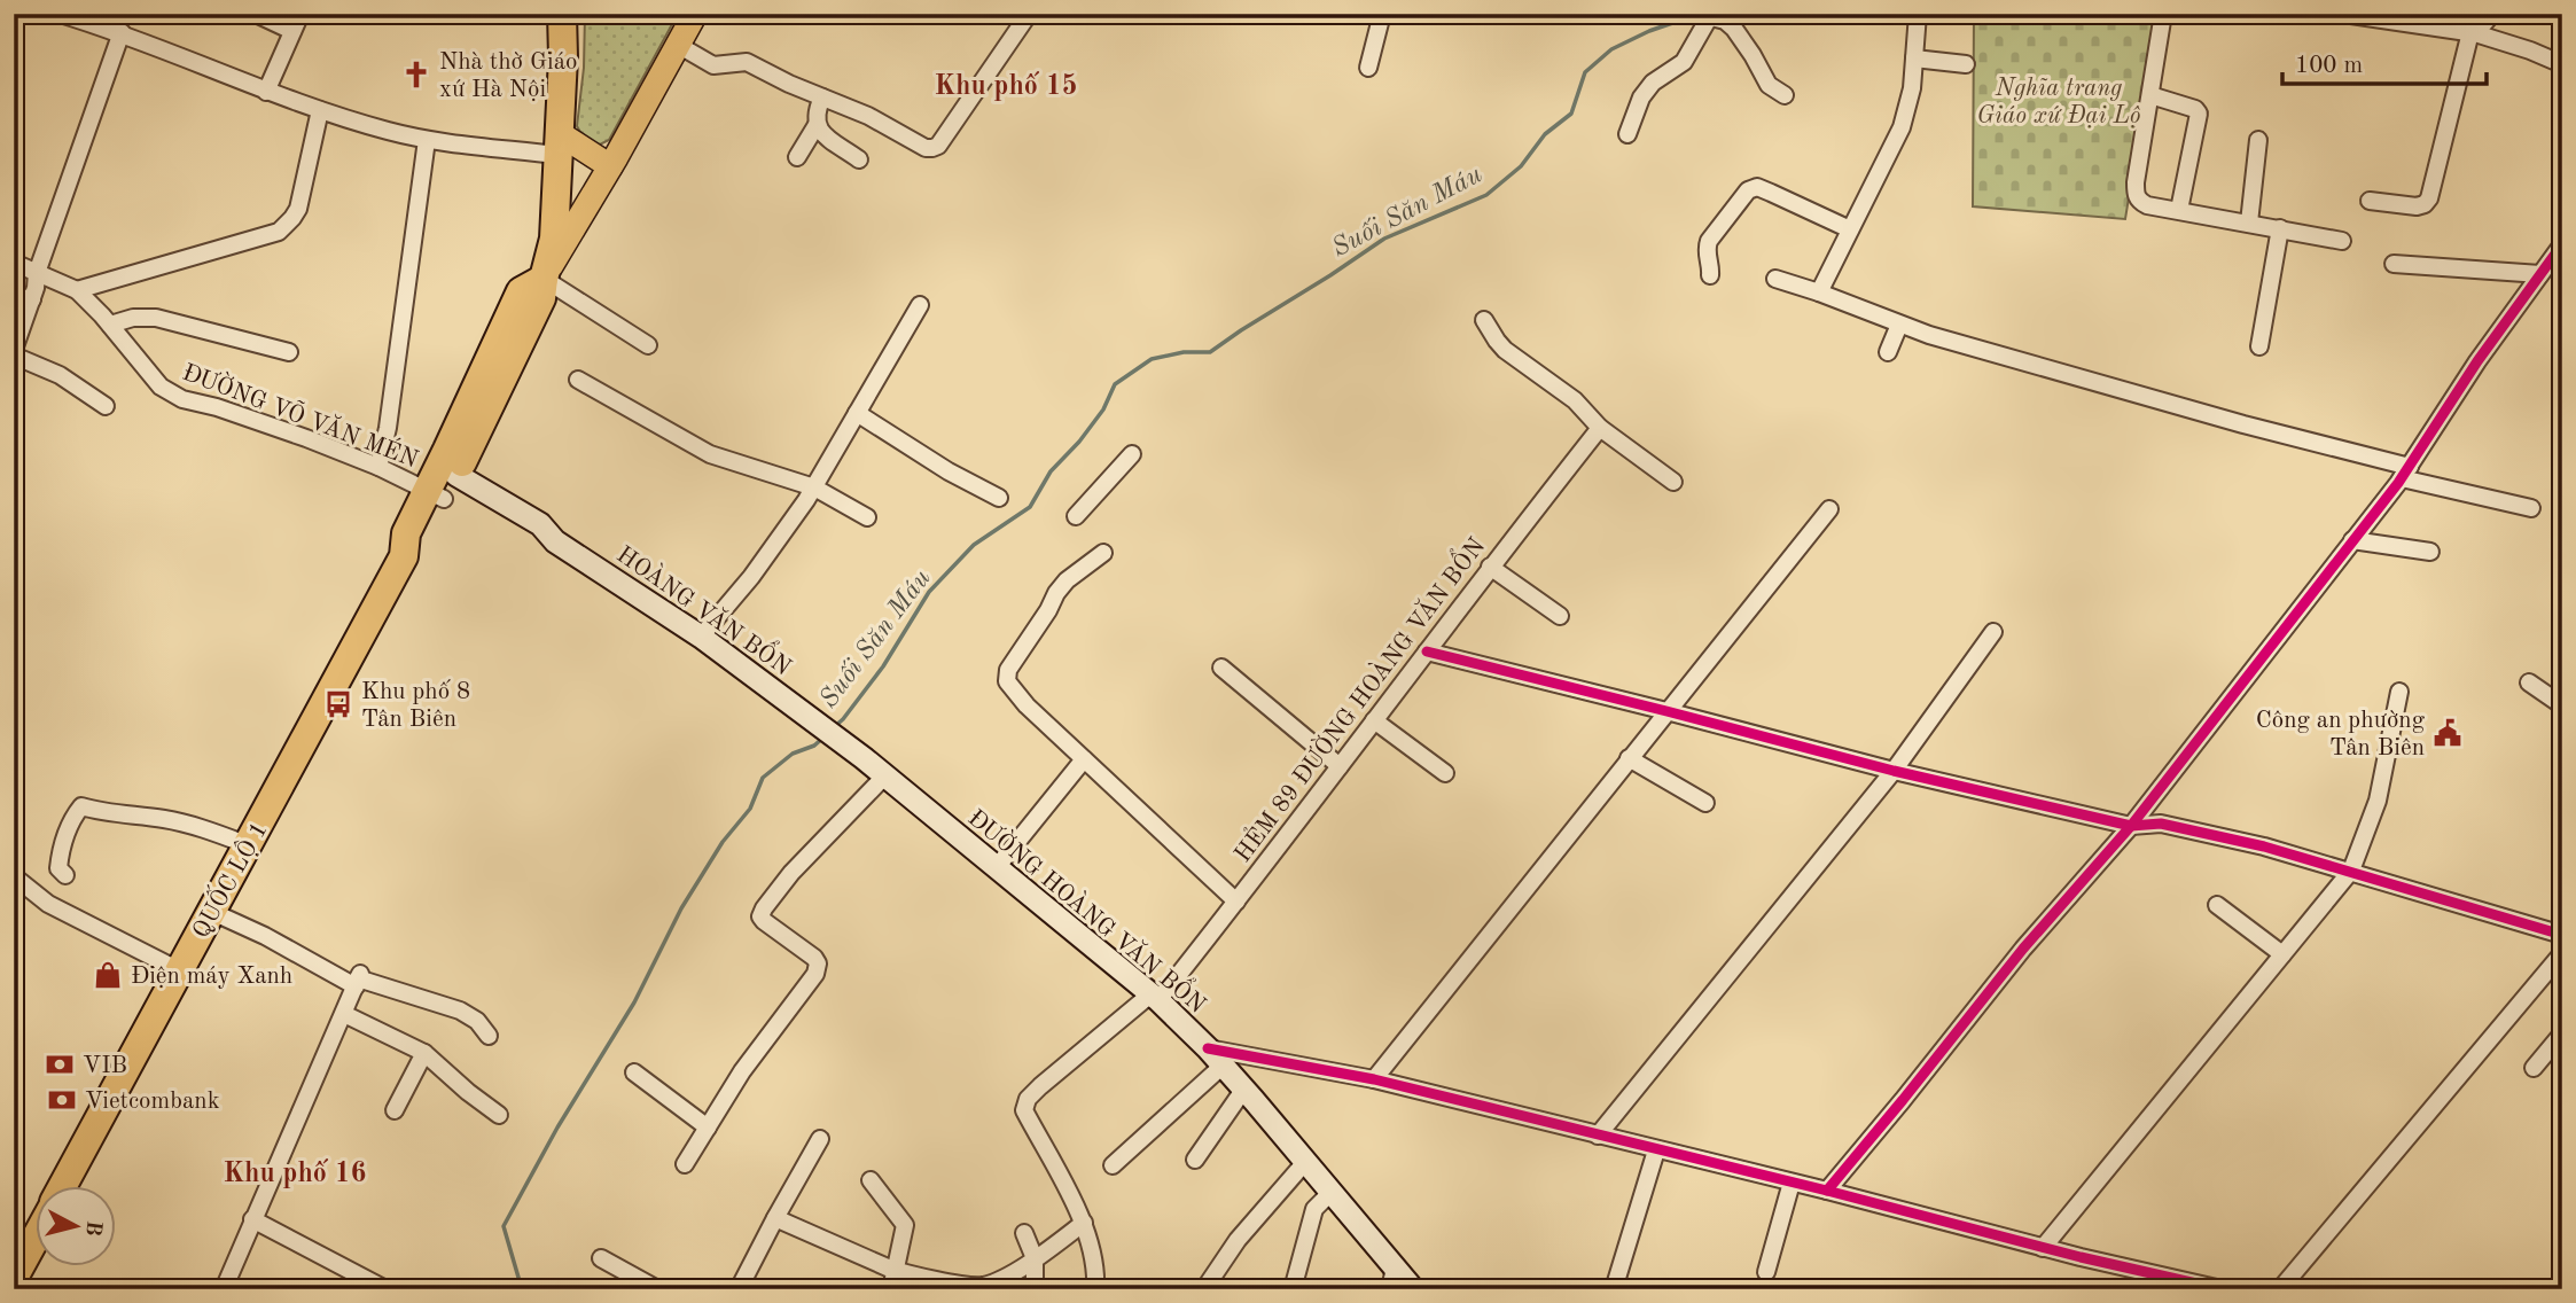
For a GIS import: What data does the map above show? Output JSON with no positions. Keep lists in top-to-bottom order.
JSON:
{
  "streets": {
    "highway": ["QUỐC LỘ 1"],
    "main road": ["HOÀNG VĂN BỔN", "ĐƯỜNG HOÀNG VĂN BỔN"],
    "street": ["ĐƯỜNG VÕ VĂN MÉN", "HẺM 89 ĐƯỜNG HOÀNG VĂN BỔN"]
  },
  "crossings": [
    ["ĐƯỜNG VÕ VĂN MÉN", "HOÀNG VĂN BỔN"],
    ["ĐƯỜNG VÕ VĂN MÉN", "QUỐC LỘ 1"],
    ["HOÀNG VĂN BỔN", "QUỐC LỘ 1"],
    ["HOÀNG VĂN BỔN", "ĐƯỜNG HOÀNG VĂN BỔN"],
    ["HẺM 89 ĐƯỜNG HOÀNG VĂN BỔN", "ĐƯỜNG HOÀNG VĂN BỔN"]
  ],
  "districts": ["Khu phố 15", "Khu phố 16"],
  "water": ["Suối Săn Máu"],
  "parks": ["Nghĩa trang Giáo xứ Đại Lộ"],
  "places": {
    "church": ["Nhà thờ Giáo xứ Hà Nội"],
    "bus stop": ["Khu phố 8 Tân Biên"],
    "public building": ["Công an phường Tân Biên"],
    "shop": ["Điện máy Xanh"],
    "bank": ["VIB", "Vietcombank"]
  },
  "scale_bar": "100 m",
  "north": "right"
}
